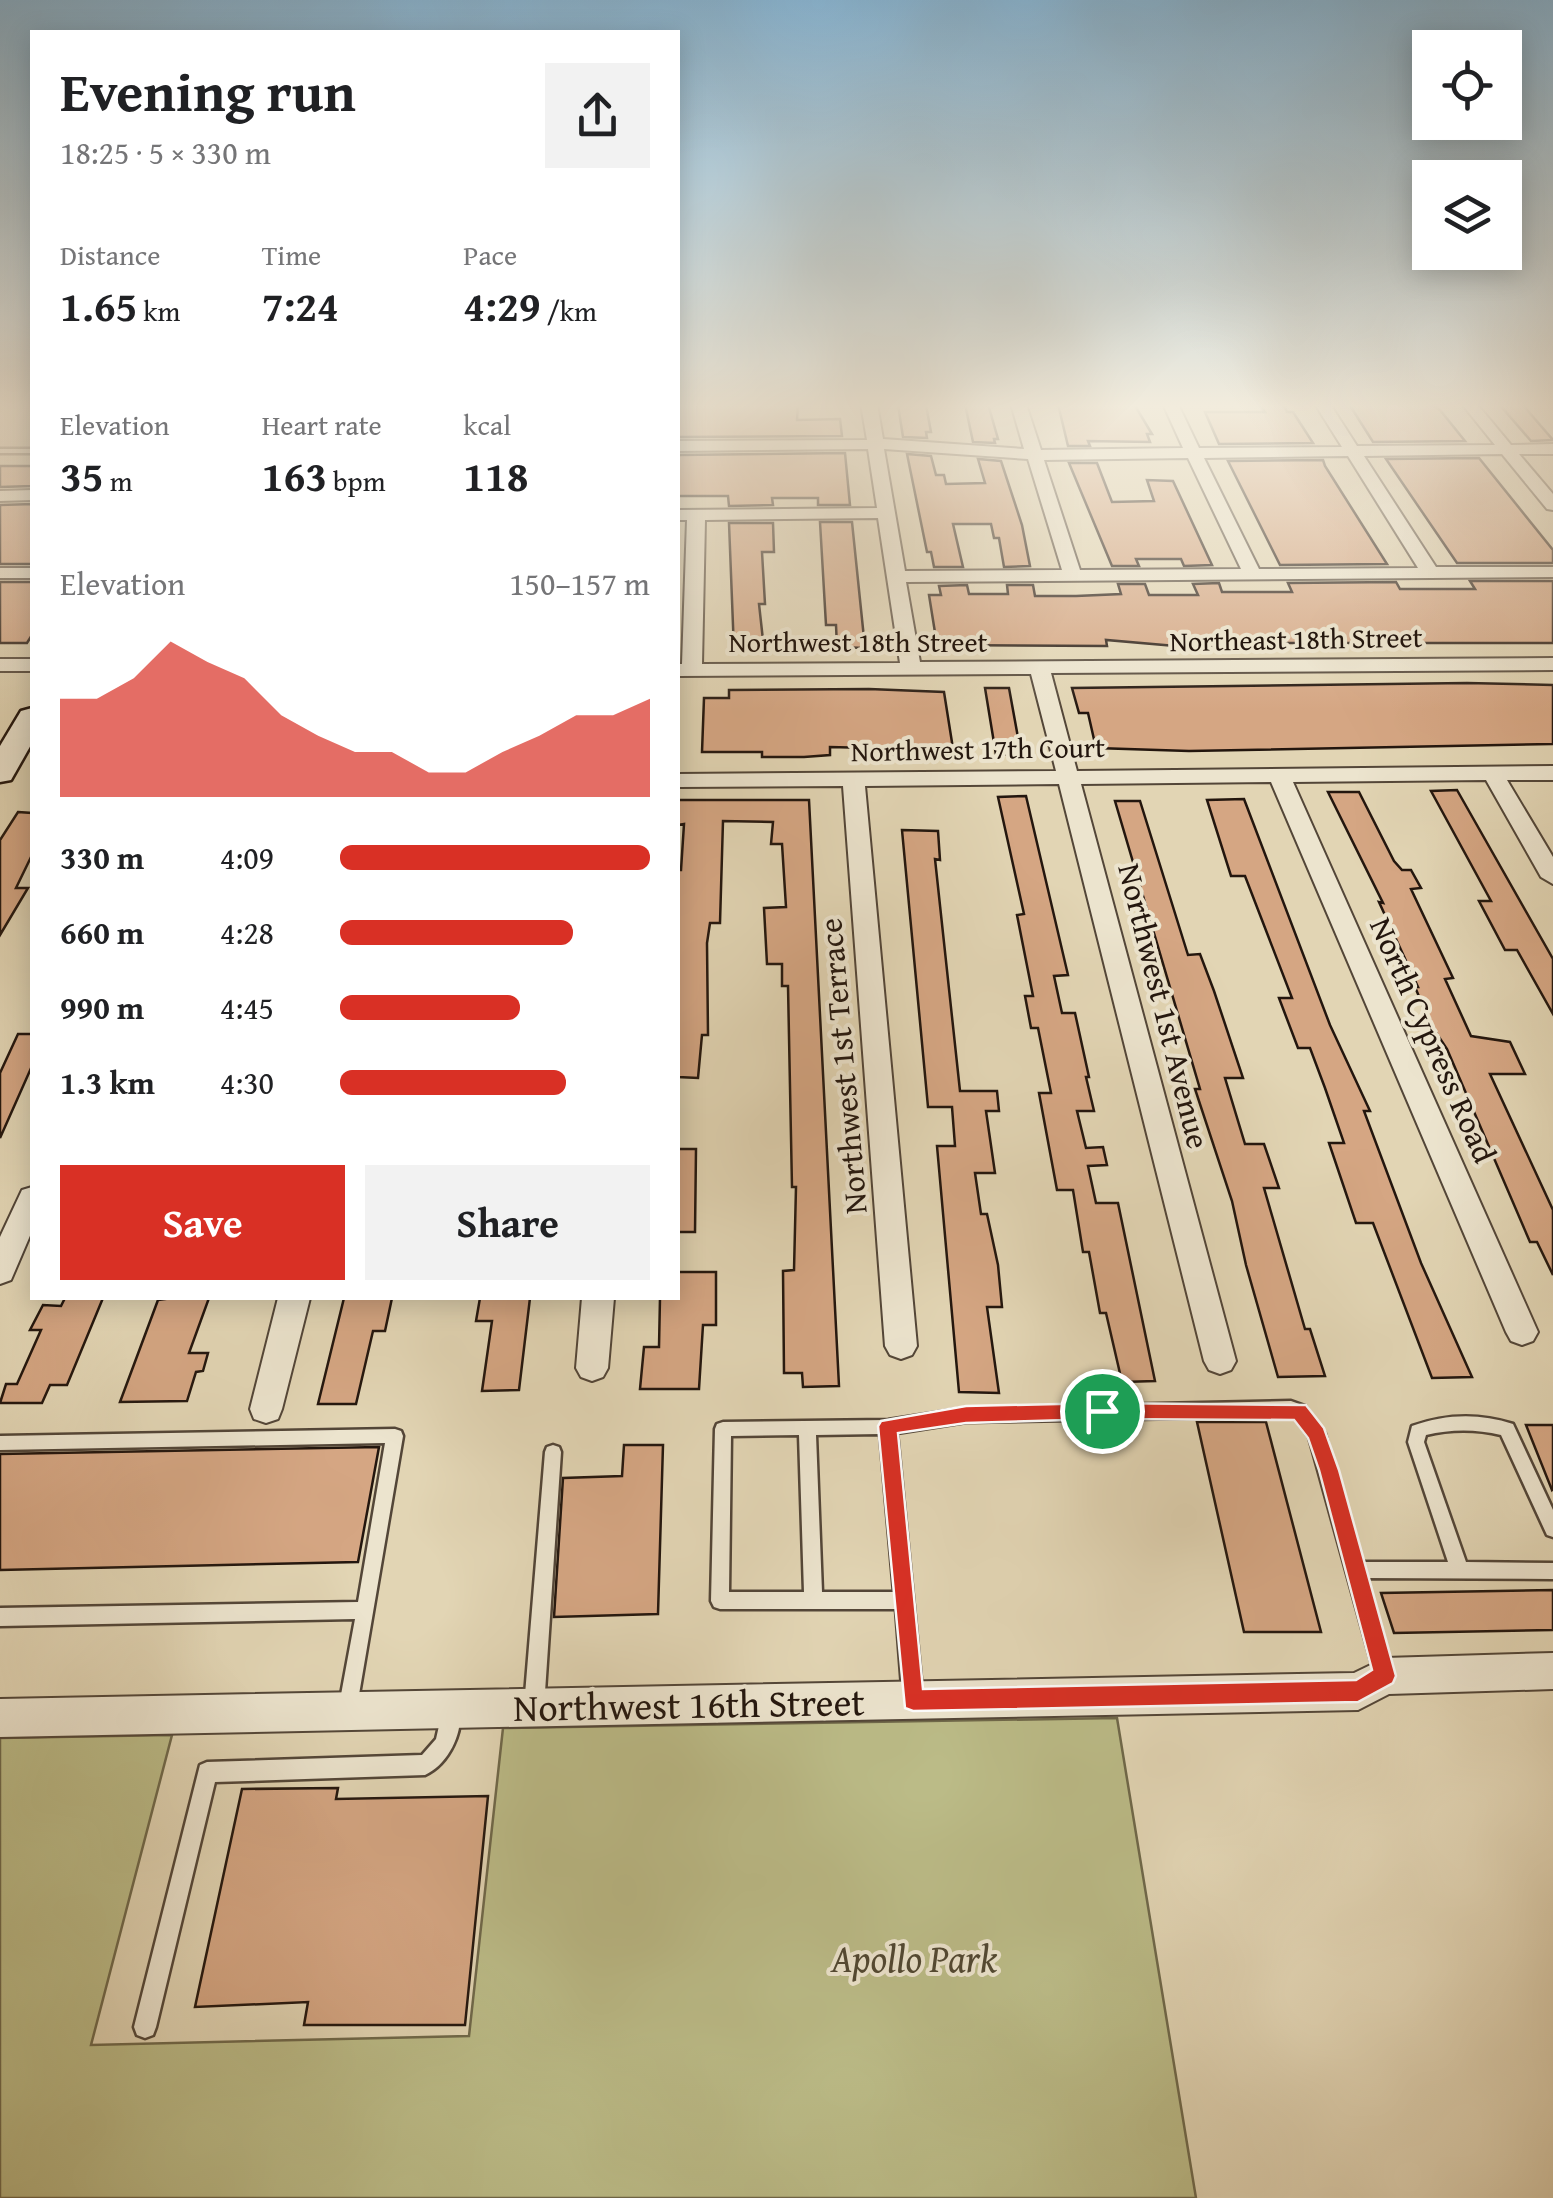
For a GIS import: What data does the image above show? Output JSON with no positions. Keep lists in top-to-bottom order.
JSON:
{
  "streets": {
    "street": [
      "Northeast 18th Street",
      "Northwest 18th Street",
      "Northwest 17th Court",
      "Northwest 1st Avenue",
      "North Cypress Road",
      "Northwest 1st Terrace",
      "Northwest 16th Street"
    ]
  },
  "crossings": [
    ["Northeast 18th Street", "Northwest 18th Street"],
    ["Northeast 18th Street", "Northwest 1st Avenue"],
    ["Northwest 18th Street", "Northwest 1st Avenue"],
    ["Northwest 17th Court", "Northwest 1st Avenue"],
    ["Northwest 17th Court", "North Cypress Road"],
    ["Northwest 17th Court", "Northwest 1st Terrace"]
  ],
  "parks": ["Apollo Park"],
  "page": {
    "heading": ["Evening run", "18:25 · 5 × 330 m"],
    "stats": [
      ["Distance", "1.65 km"],
      ["Time", "7:24"],
      ["Pace", "4:29 /km"],
      ["Elevation", "35 m"],
      ["Heart rate", "163 bpm"],
      ["kcal", "118"]
    ],
    "chart": ["Elevation", "150–157 m"],
    "list": [
      {
        "name": "330 m",
        "note": "4:09"
      },
      {
        "name": "660 m",
        "note": "4:28"
      },
      {
        "name": "990 m",
        "note": "4:45"
      },
      {
        "name": "1.3 km",
        "note": "4:30"
      }
    ],
    "buttons": ["Save", "Share"]
  }
}
